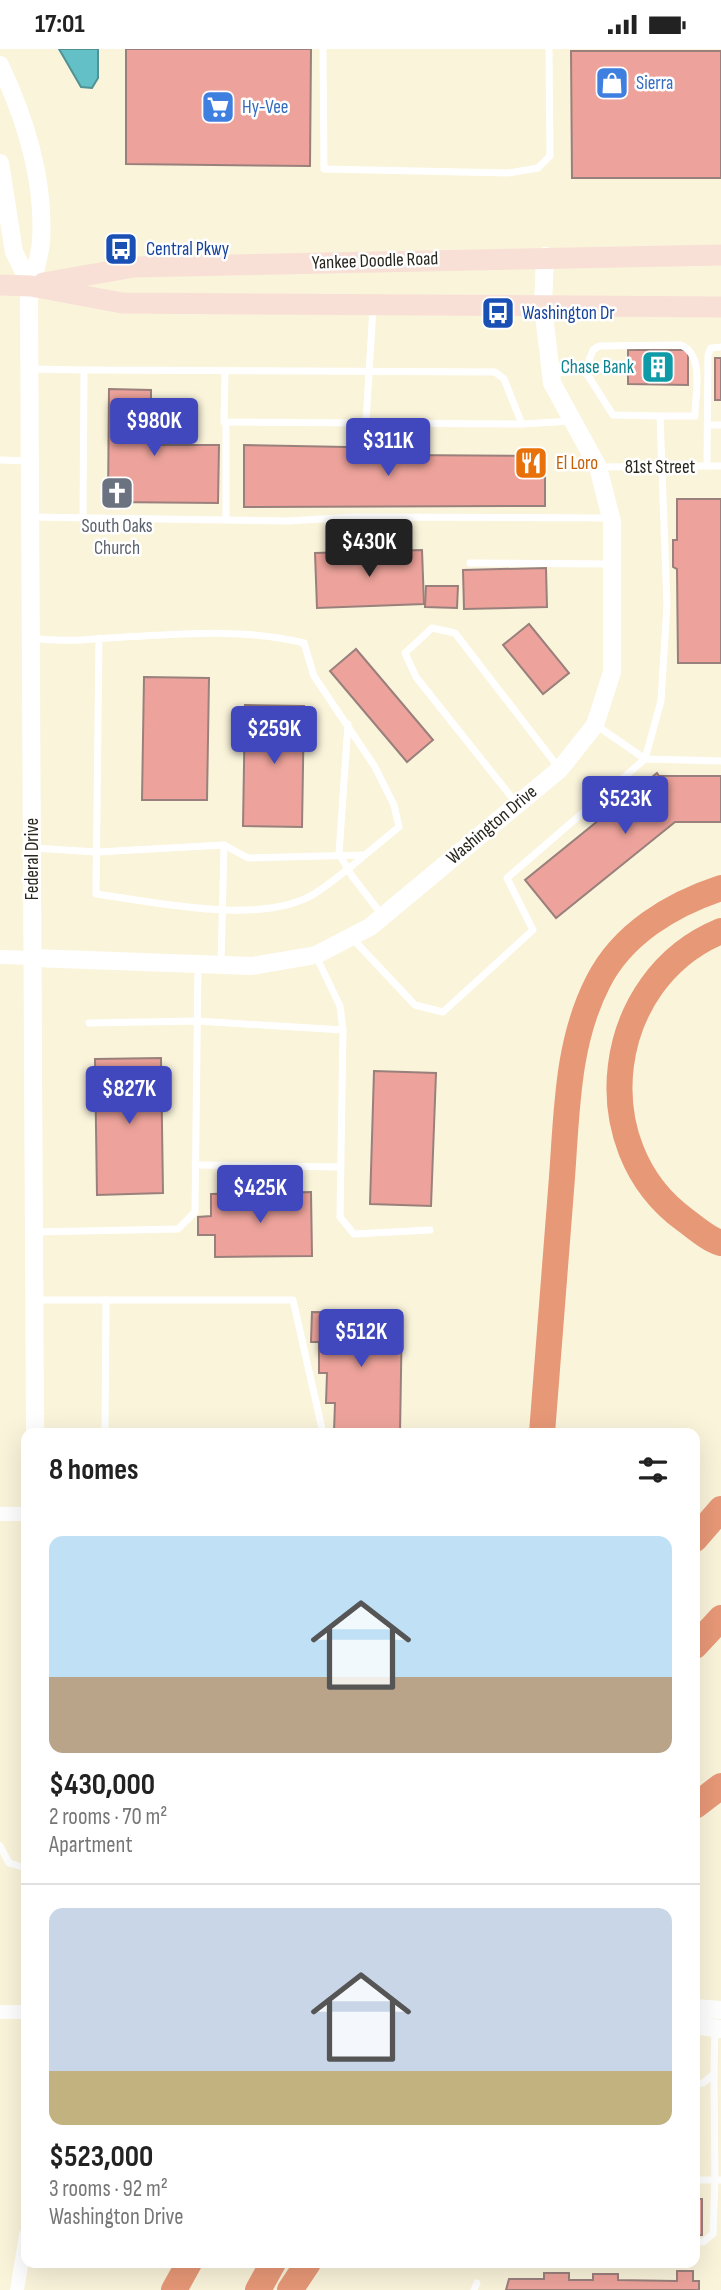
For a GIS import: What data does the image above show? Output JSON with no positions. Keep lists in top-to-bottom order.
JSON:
{
  "streets": {
    "main road": ["Yankee Doodle Road"],
    "street": ["Washington Drive", "Federal Drive"],
    "lane": ["81st Street"]
  },
  "crossings": [
    ["Yankee Doodle Road", "Washington Drive"],
    ["Yankee Doodle Road", "Federal Drive"],
    ["81st Street", "Washington Drive"],
    ["Washington Drive", "Federal Drive"]
  ],
  "places": {
    "shop": ["Sierra"],
    "supermarket": ["Hy-Vee"],
    "bus stop": ["Central Pkwy", "Washington Dr"],
    "building": ["Chase Bank"],
    "restaurant": ["El Loro"],
    "church": ["South Oaks Church"]
  },
  "page": {
    "status": "17:01",
    "price": [
      "$980K",
      "$311K",
      "$430K",
      "$259K",
      "$523K",
      "$827K",
      "$425K",
      "$512K"
    ],
    "heading": "8 homes",
    "list": [
      {
        "name": "$430,000",
        "note": "2 rooms · 70 m² · Apartment"
      },
      {
        "name": "$523,000",
        "note": "3 rooms · 92 m² · Washington Drive"
      }
    ]
  }
}
